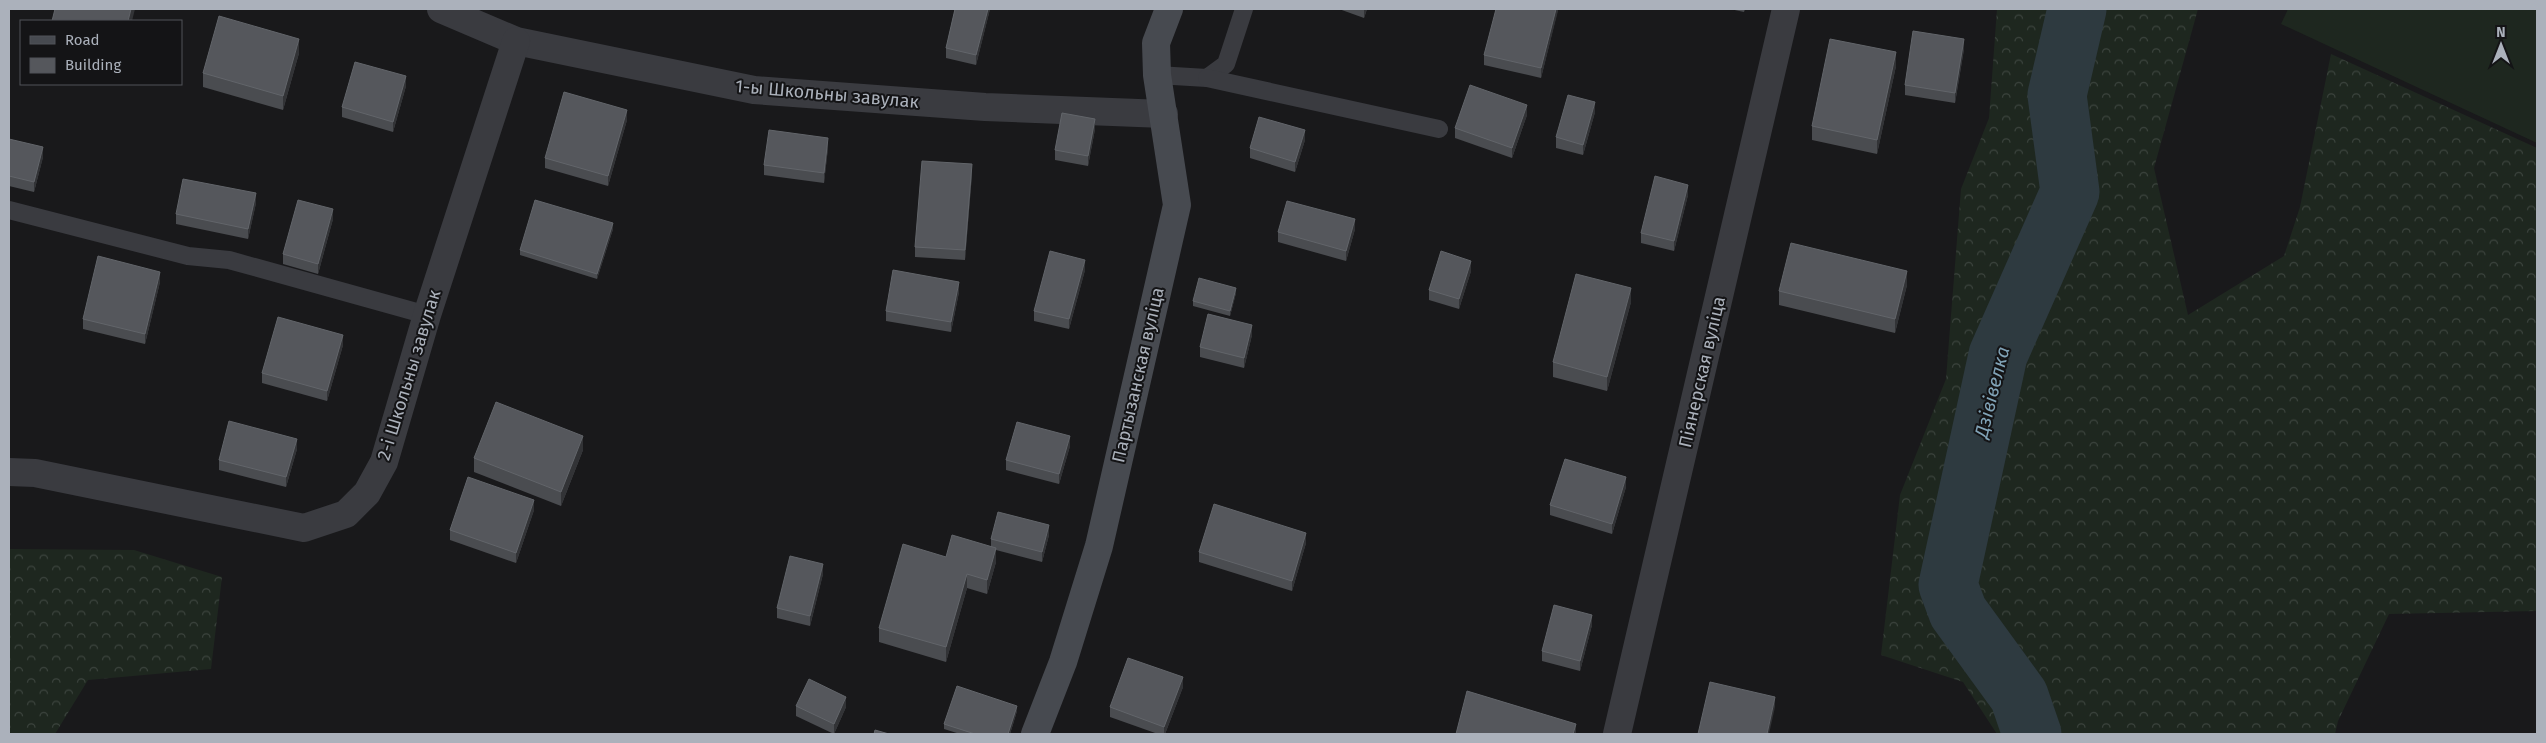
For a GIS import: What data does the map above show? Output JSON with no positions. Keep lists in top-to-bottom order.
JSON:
{
  "streets": {
    "street": [
      "1-ы Школьны завулак",
      "Піянерская вуліца",
      "2-і Школьны завулак",
      "Партызанская вуліца"
    ]
  },
  "crossings": [
    ["1-ы Школьны завулак", "2-і Школьны завулак"],
    ["1-ы Школьны завулак", "Партызанская вуліца"]
  ],
  "water": ["Дзівівелка"],
  "legend": ["Road", "Building"],
  "north": "top"
}
